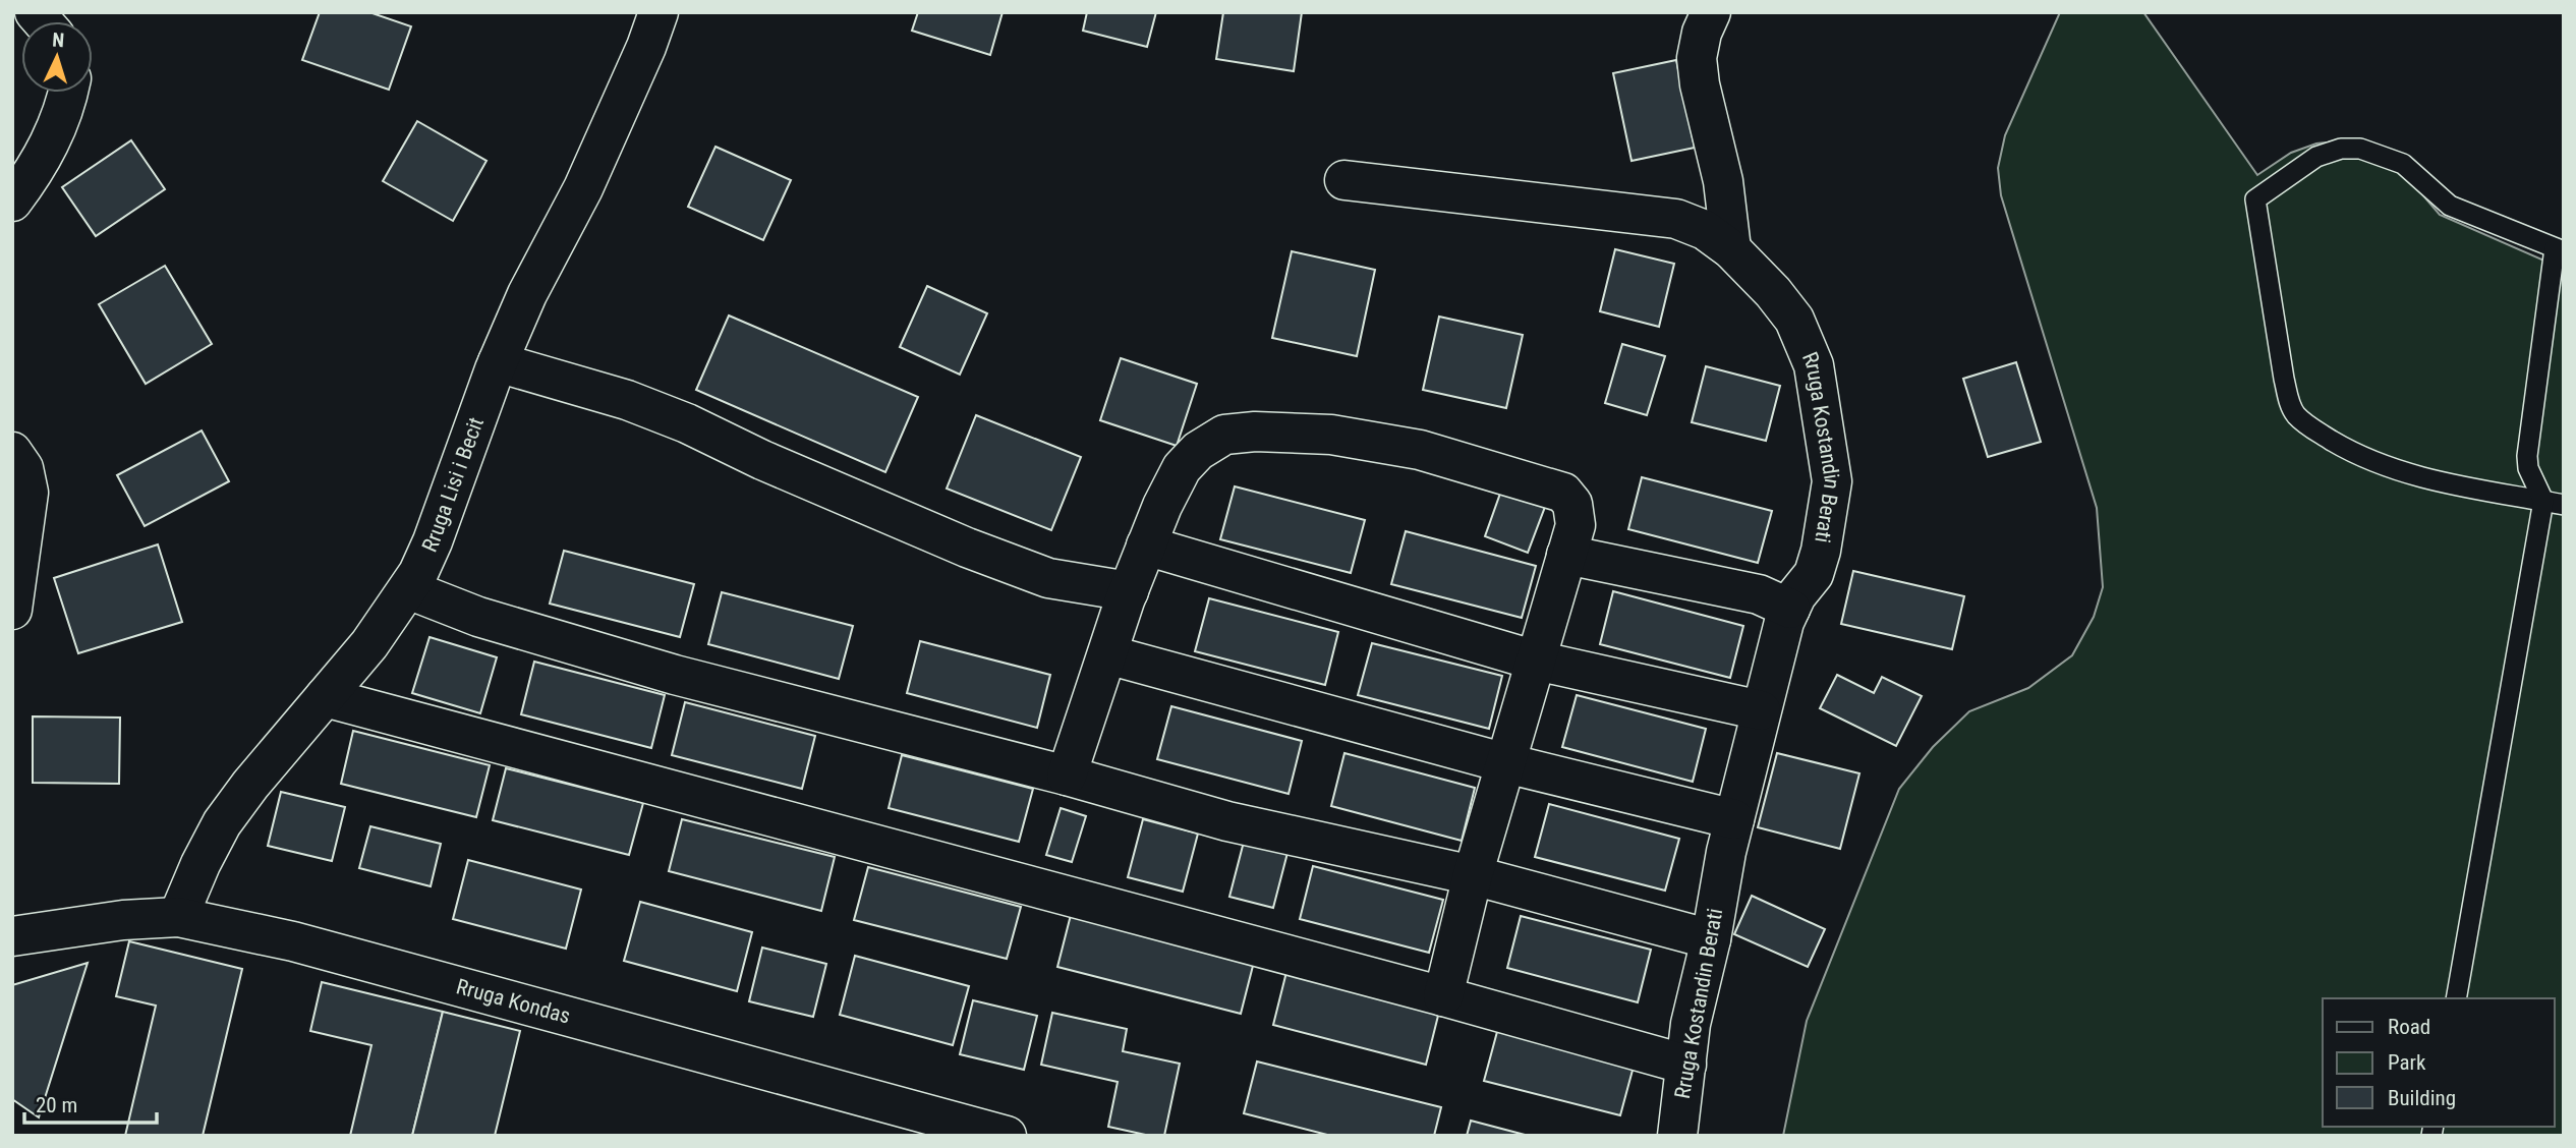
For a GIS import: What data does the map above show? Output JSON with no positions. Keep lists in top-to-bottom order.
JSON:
{
  "streets": {
    "street": ["Rruga Kostandin Berati", "Rruga Lisi i Becit", "Rruga Kondas"]
  },
  "crossings": [
    ["Rruga Lisi i Becit", "Rruga Kondas"]
  ],
  "legend": ["Road", "Park", "Building"],
  "scale_bar": "20 m",
  "north": "top"
}
